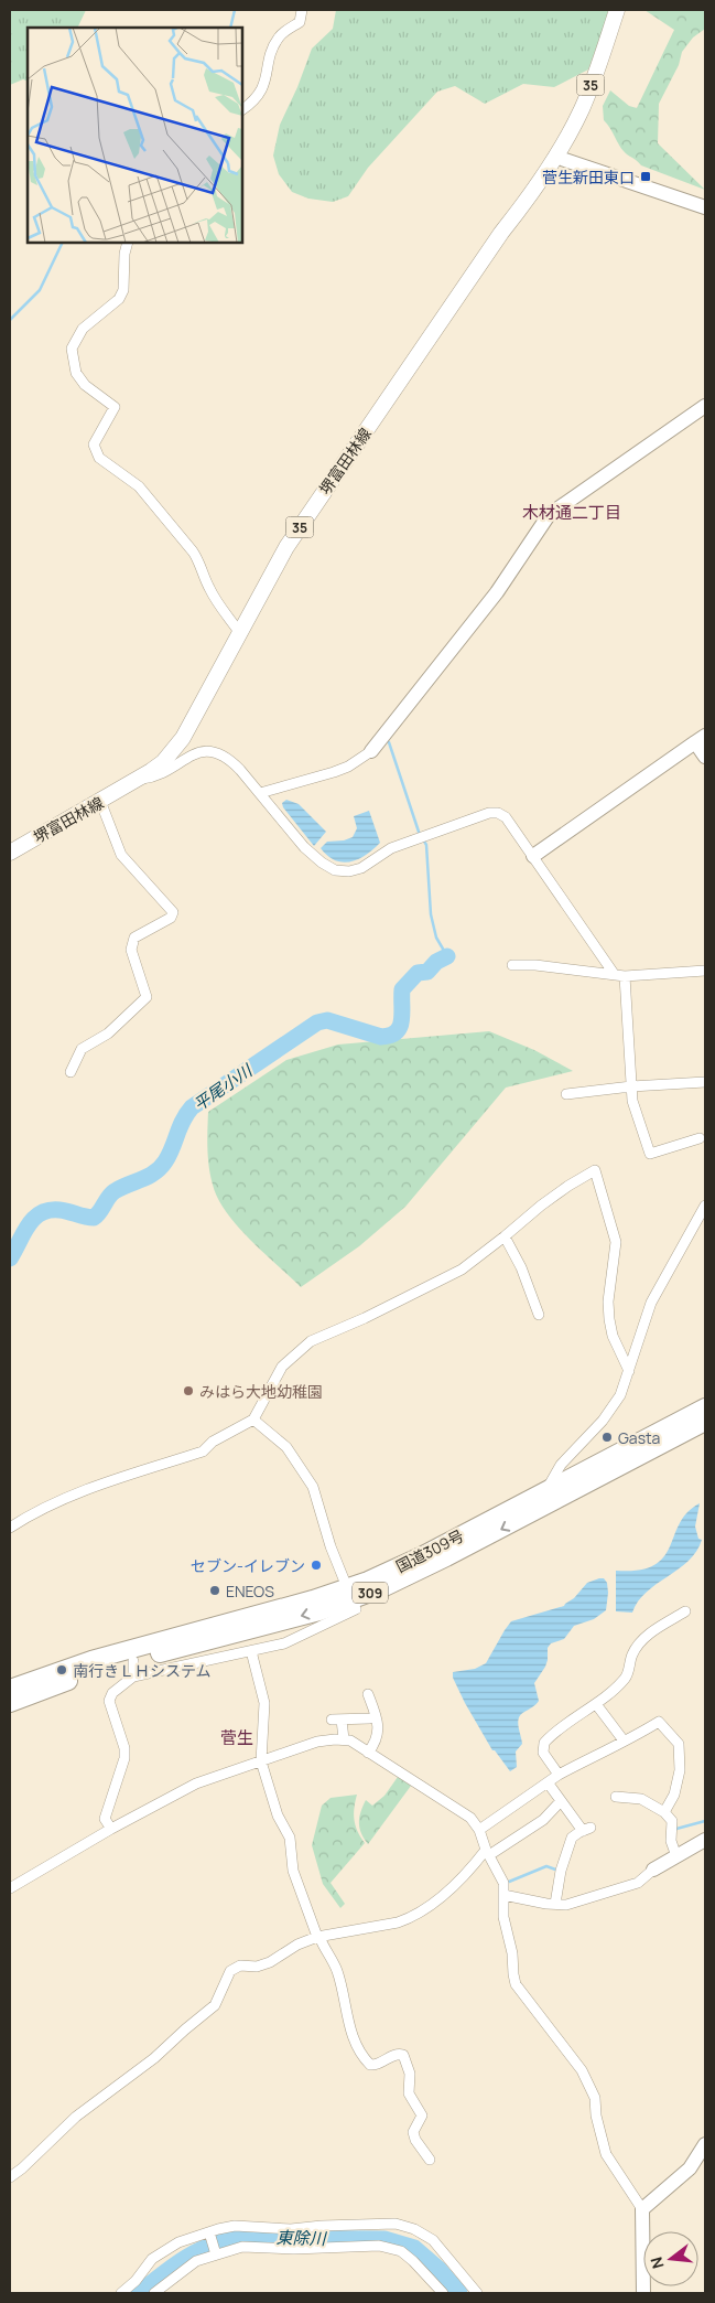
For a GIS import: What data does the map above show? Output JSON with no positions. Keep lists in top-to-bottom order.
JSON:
{
  "streets": {
    "highway": ["国道309号", "309"],
    "main road": ["35", "堺富田林線"]
  },
  "districts": ["木材通二丁目", "菅生"],
  "water": ["平尾小川", "東除川"],
  "places": {
    "transit": ["菅生新田東口"],
    "other": [
      "みはら大地幼稚園",
      "Gasta",
      "セブン-イレブン",
      "ENEOS",
      "南行きＬＨシステム"
    ]
  },
  "north": "left"
}
